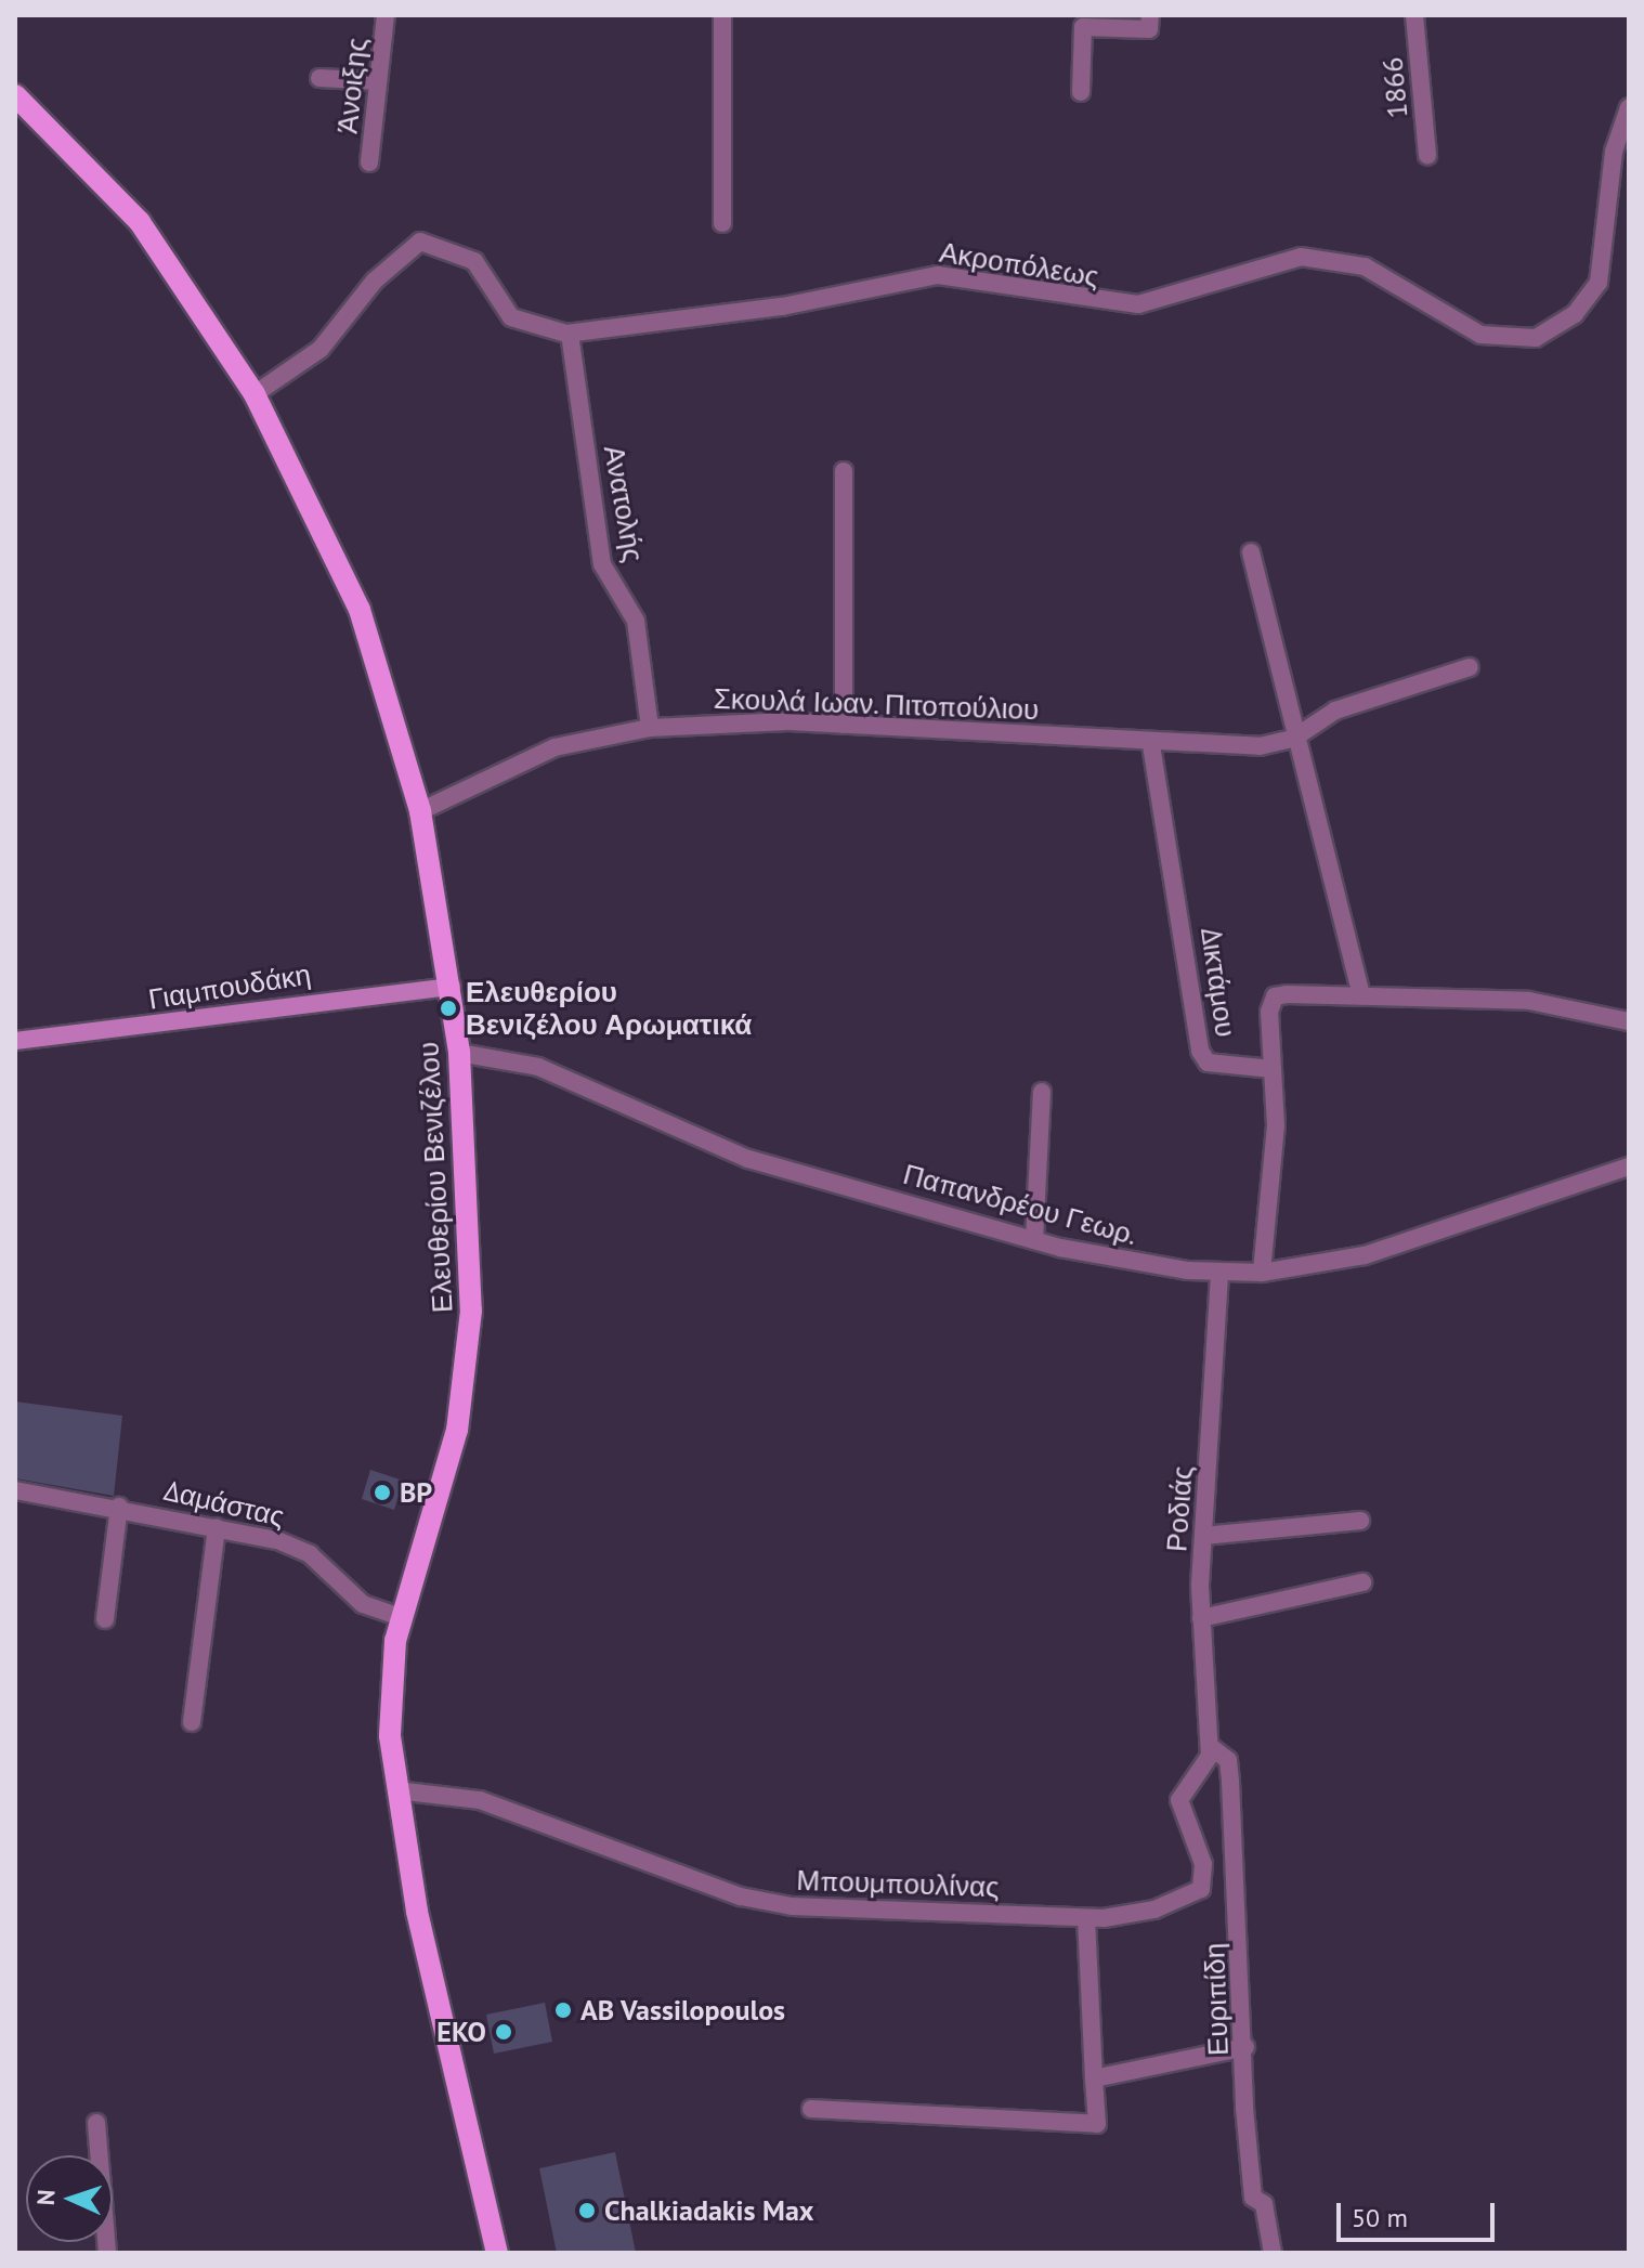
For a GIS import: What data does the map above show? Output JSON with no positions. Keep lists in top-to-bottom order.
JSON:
{
  "streets": {
    "main road": ["Ελευθερίου Βενιζέλου"],
    "street": [
      "Άνοιξης",
      "1866",
      "Ακροπόλεως",
      "Ανατολής",
      "Σκουλά Ιωαν. Πιτοπούλιου",
      "Δικτάμου",
      "Γιαμπουδάκη",
      "Παπανδρέου Γεωρ.",
      "Δαμάστας",
      "Ροδιάς",
      "Μπουμπουλίνας",
      "Ευριπίδη"
    ]
  },
  "crossings": [
    ["Ακροπόλεως", "Ανατολής"],
    ["Ακροπόλεως", "Ελευθερίου Βενιζέλου"],
    ["Ανατολής", "Σκουλά Ιωαν. Πιτοπούλιου"],
    ["Σκουλά Ιωαν. Πιτοπούλιου", "Δικτάμου"],
    ["Σκουλά Ιωαν. Πιτοπούλιου", "Ελευθερίου Βενιζέλου"],
    ["Γιαμπουδάκη", "Ελευθερίου Βενιζέλου"],
    ["Ελευθερίου Βενιζέλου", "Παπανδρέου Γεωρ."],
    ["Ελευθερίου Βενιζέλου", "Δαμάστας"],
    ["Ελευθερίου Βενιζέλου", "Μπουμπουλίνας"],
    ["Παπανδρέου Γεωρ.", "Ροδιάς"],
    ["Ροδιάς", "Μπουμπουλίνας"],
    ["Ροδιάς", "Ευριπίδη"],
    ["Μπουμπουλίνας", "Ευριπίδη"]
  ],
  "places": [
    "Ελευθερίου Βενιζέλου Αρωματικά",
    "BP",
    "AB Vassilopoulos",
    "EKO",
    "Chalkiadakis Max"
  ],
  "scale_bar": "50 m",
  "north": "left"
}
